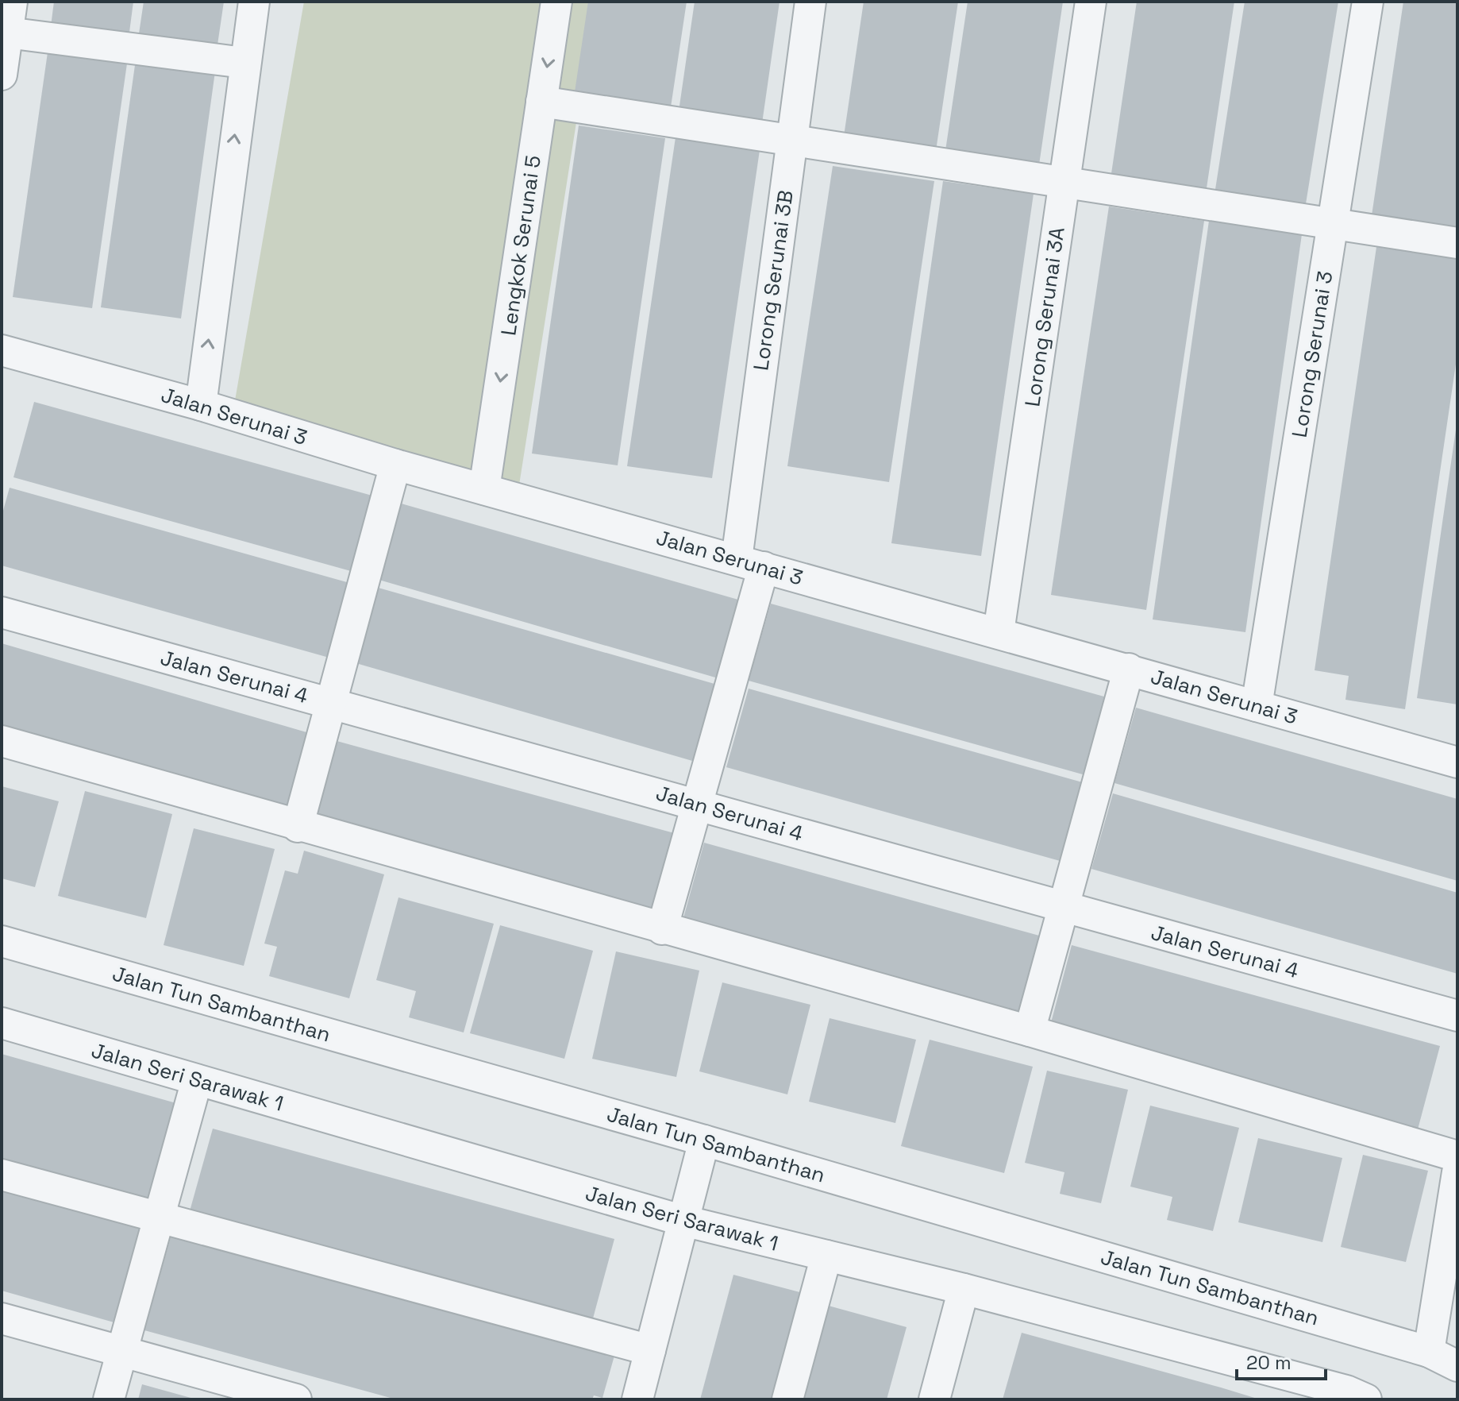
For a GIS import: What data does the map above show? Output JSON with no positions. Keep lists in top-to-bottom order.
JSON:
{
  "streets": {
    "street": [
      "Lengkok Serunai 5",
      "Lorong Serunai 3B",
      "Lorong Serunai 3A",
      "Lorong Serunai 3",
      "Jalan Serunai 3",
      "Jalan Serunai 4",
      "Jalan Tun Sambanthan",
      "Jalan Seri Sarawak 1"
    ]
  },
  "crossings": [
    ["Lengkok Serunai 5", "Jalan Serunai 3"],
    ["Lorong Serunai 3B", "Jalan Serunai 3"],
    ["Lorong Serunai 3B", "Jalan Serunai 4"],
    ["Lorong Serunai 3A", "Jalan Serunai 3"],
    ["Lorong Serunai 3", "Jalan Serunai 3"]
  ],
  "one_way": ["Lengkok Serunai 5"],
  "scale_bar": "20 m"
}
